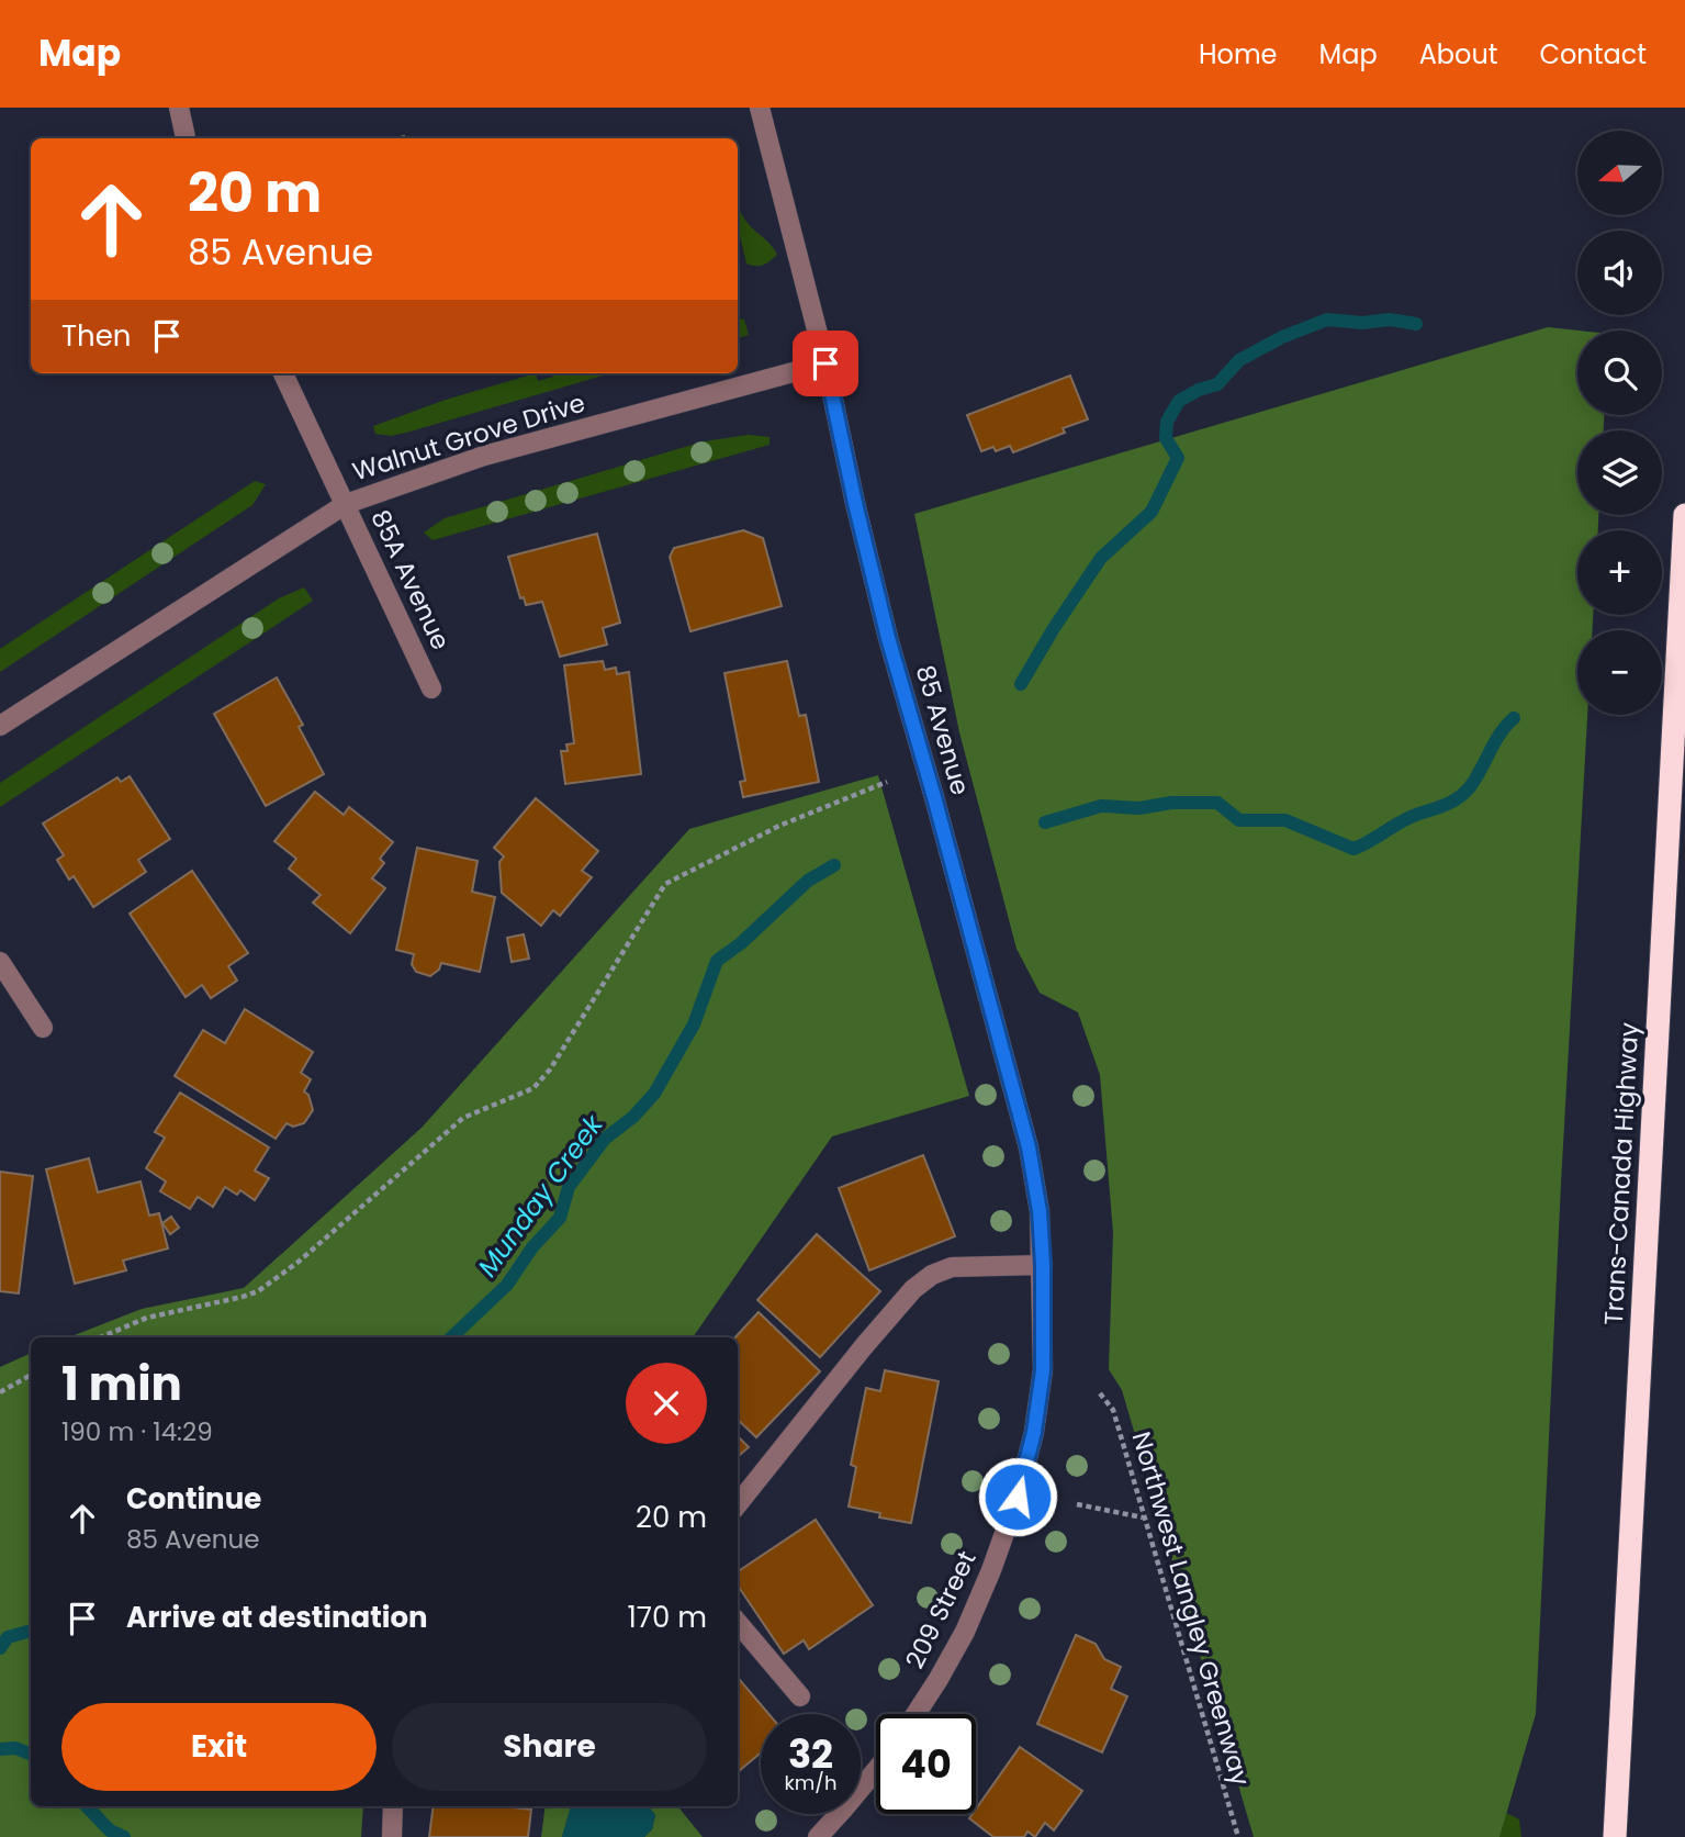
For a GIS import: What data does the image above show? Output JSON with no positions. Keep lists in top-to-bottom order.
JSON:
{
  "streets": {
    "highway": ["Trans-Canada Highway"],
    "street": [
      "Walnut Grove Drive",
      "85A Avenue",
      "85 Avenue",
      "209 Street"
    ],
    "path": ["Northwest Langley Greenway"]
  },
  "crossings": [
    ["Walnut Grove Drive", "85A Avenue"],
    ["Walnut Grove Drive", "85 Avenue"],
    ["85 Avenue", "209 Street"]
  ],
  "water": ["Munday Creek"],
  "north": "left",
  "page": {
    "header": "Map",
    "nav": [
      "Home",
      "Map",
      "About",
      "Contact"
    ],
    "map_buttons": ["+", "−"],
    "turn": ["20 m", "85 Avenue"],
    "then": "Then",
    "heading": ["1 min", "190 m · 14:29"],
    "list": [
      {
        "name": "Continue",
        "note": "85 Avenue",
        "value": "20 m"
      },
      {
        "name": "Arrive at destination",
        "value": "170 m"
      }
    ],
    "buttons": ["Exit", "Share"],
    "speed": "32 km/h",
    "limit": "40"
  }
}
